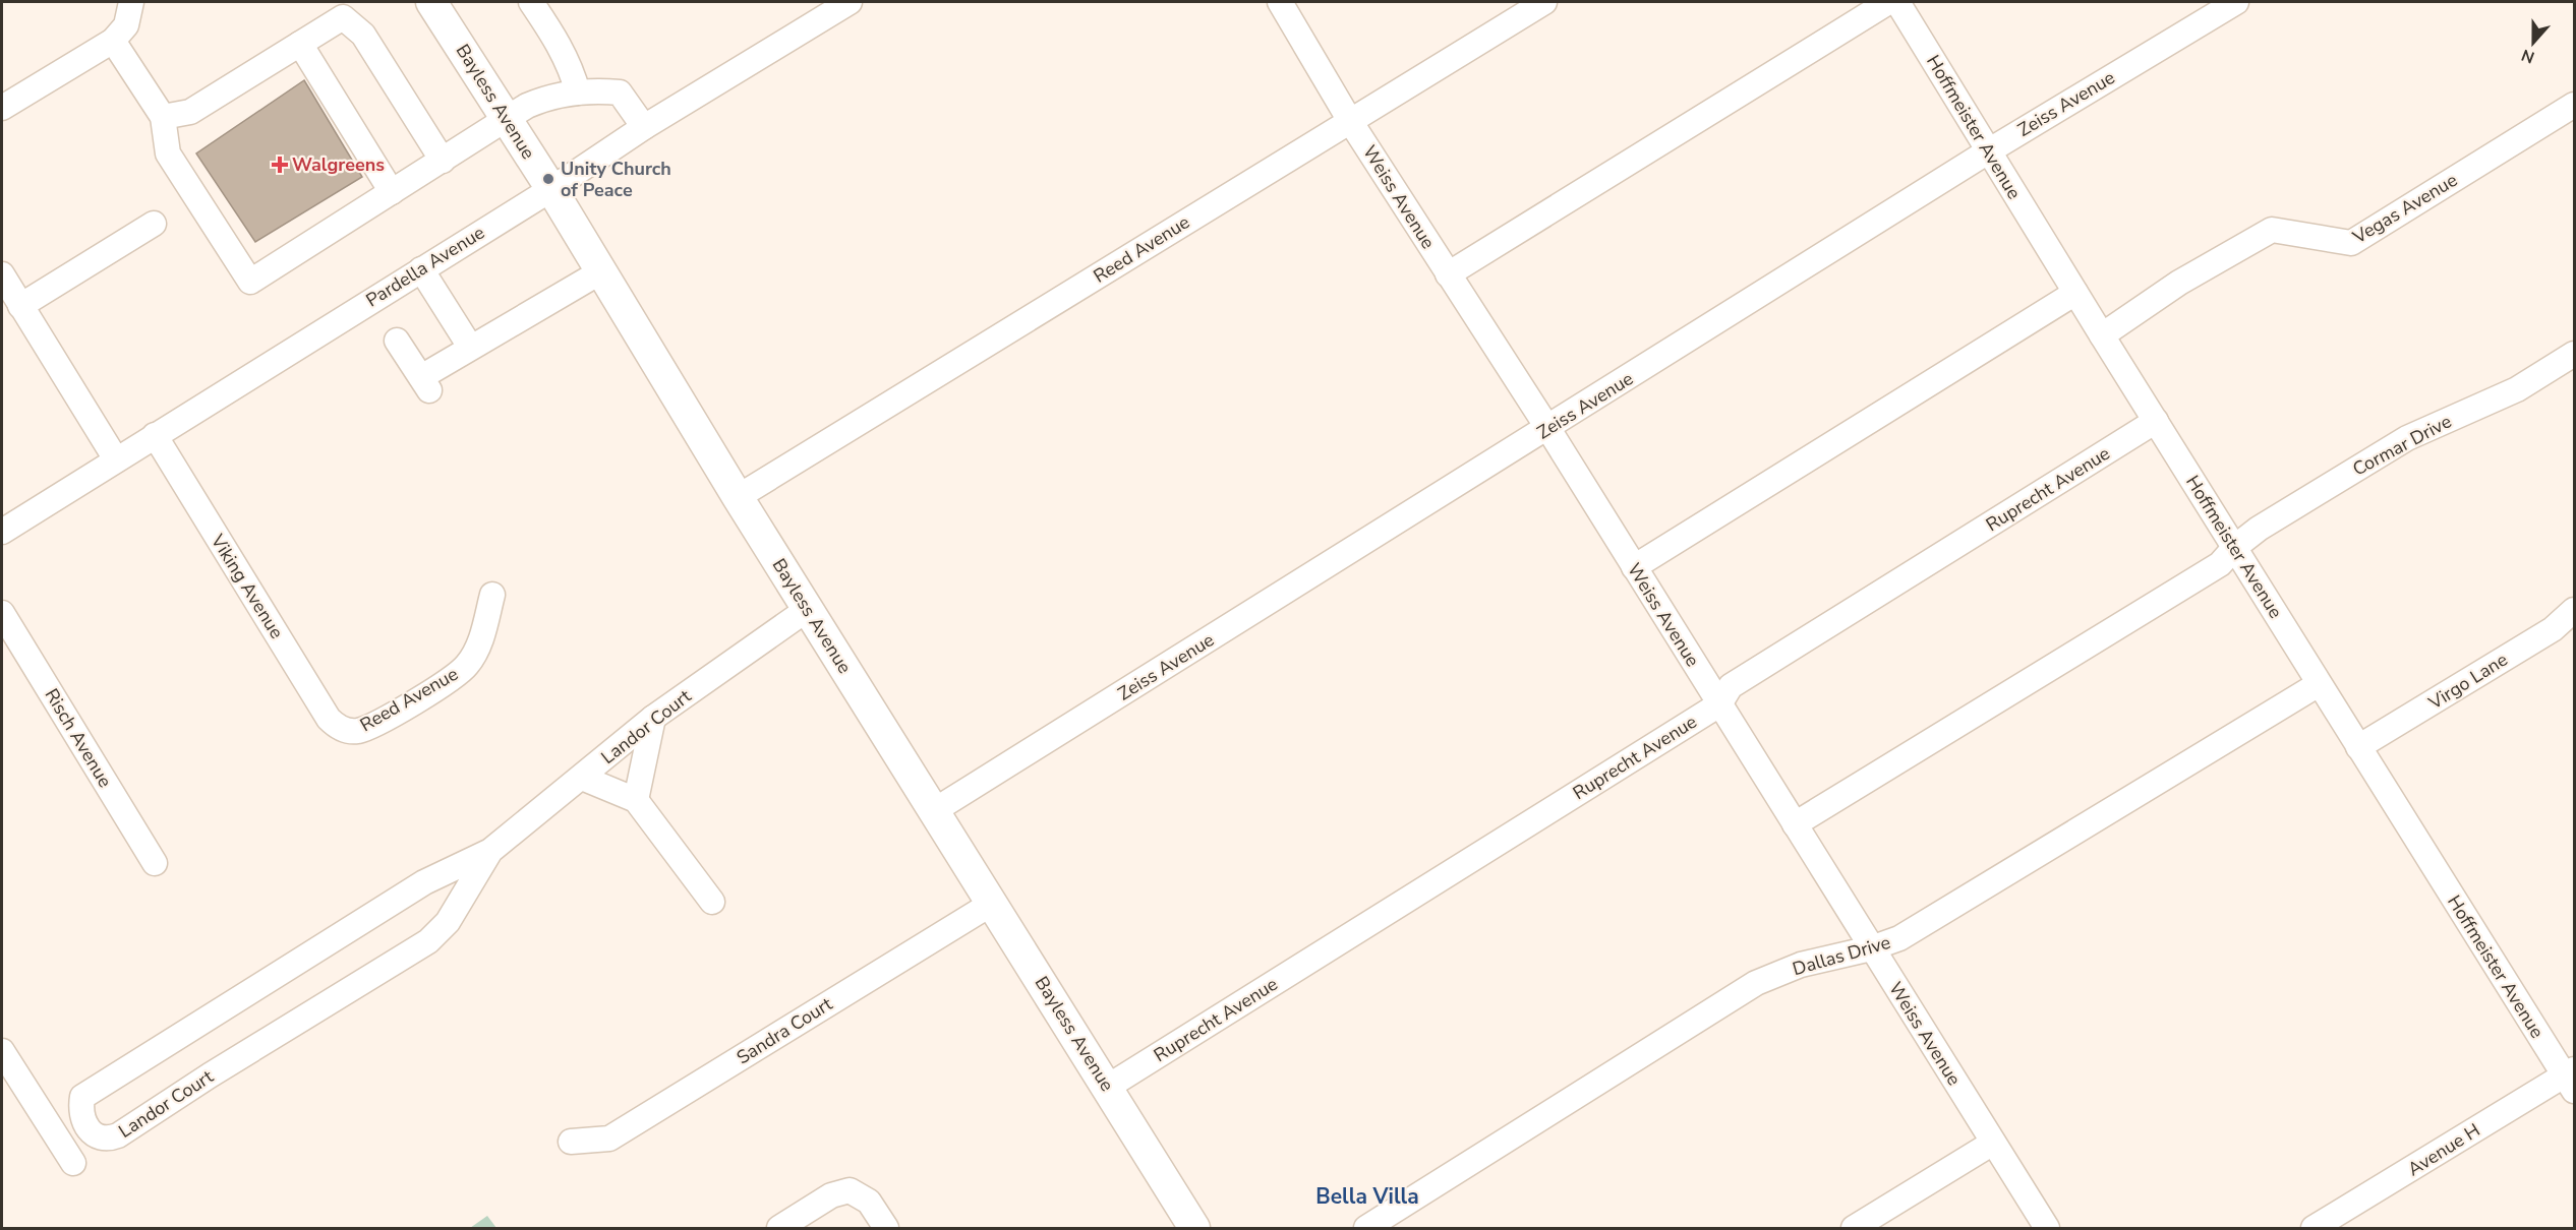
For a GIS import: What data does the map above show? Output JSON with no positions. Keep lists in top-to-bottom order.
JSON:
{
  "streets": {
    "main road": ["Bayless Avenue"],
    "street": [
      "Zeiss Avenue",
      "Hoffmeister Avenue",
      "Weiss Avenue",
      "Vegas Avenue",
      "Reed Avenue",
      "Pardella Avenue",
      "Cormar Drive",
      "Ruprecht Avenue",
      "Viking Avenue",
      "Virgo Lane",
      "Landor Court",
      "Risch Avenue",
      "Dallas Drive",
      "Sandra Court",
      "Avenue H"
    ]
  },
  "crossings": [
    ["Bayless Avenue", "Zeiss Avenue"],
    ["Bayless Avenue", "Reed Avenue"],
    ["Bayless Avenue", "Pardella Avenue"],
    ["Bayless Avenue", "Ruprecht Avenue"],
    ["Bayless Avenue", "Landor Court"],
    ["Bayless Avenue", "Sandra Court"],
    ["Zeiss Avenue", "Hoffmeister Avenue"],
    ["Zeiss Avenue", "Weiss Avenue"],
    ["Hoffmeister Avenue", "Vegas Avenue"],
    ["Hoffmeister Avenue", "Cormar Drive"],
    ["Hoffmeister Avenue", "Ruprecht Avenue"],
    ["Hoffmeister Avenue", "Virgo Lane"],
    ["Hoffmeister Avenue", "Dallas Drive"],
    ["Hoffmeister Avenue", "Avenue H"],
    ["Weiss Avenue", "Reed Avenue"],
    ["Weiss Avenue", "Cormar Drive"],
    ["Weiss Avenue", "Ruprecht Avenue"],
    ["Weiss Avenue", "Dallas Drive"],
    ["Reed Avenue", "Viking Avenue"],
    ["Pardella Avenue", "Viking Avenue"]
  ],
  "districts": ["Bella Villa"],
  "places": {
    "health": ["Walgreens"],
    "other": ["Unity Church of Peace"]
  },
  "north": "bottom"
}
